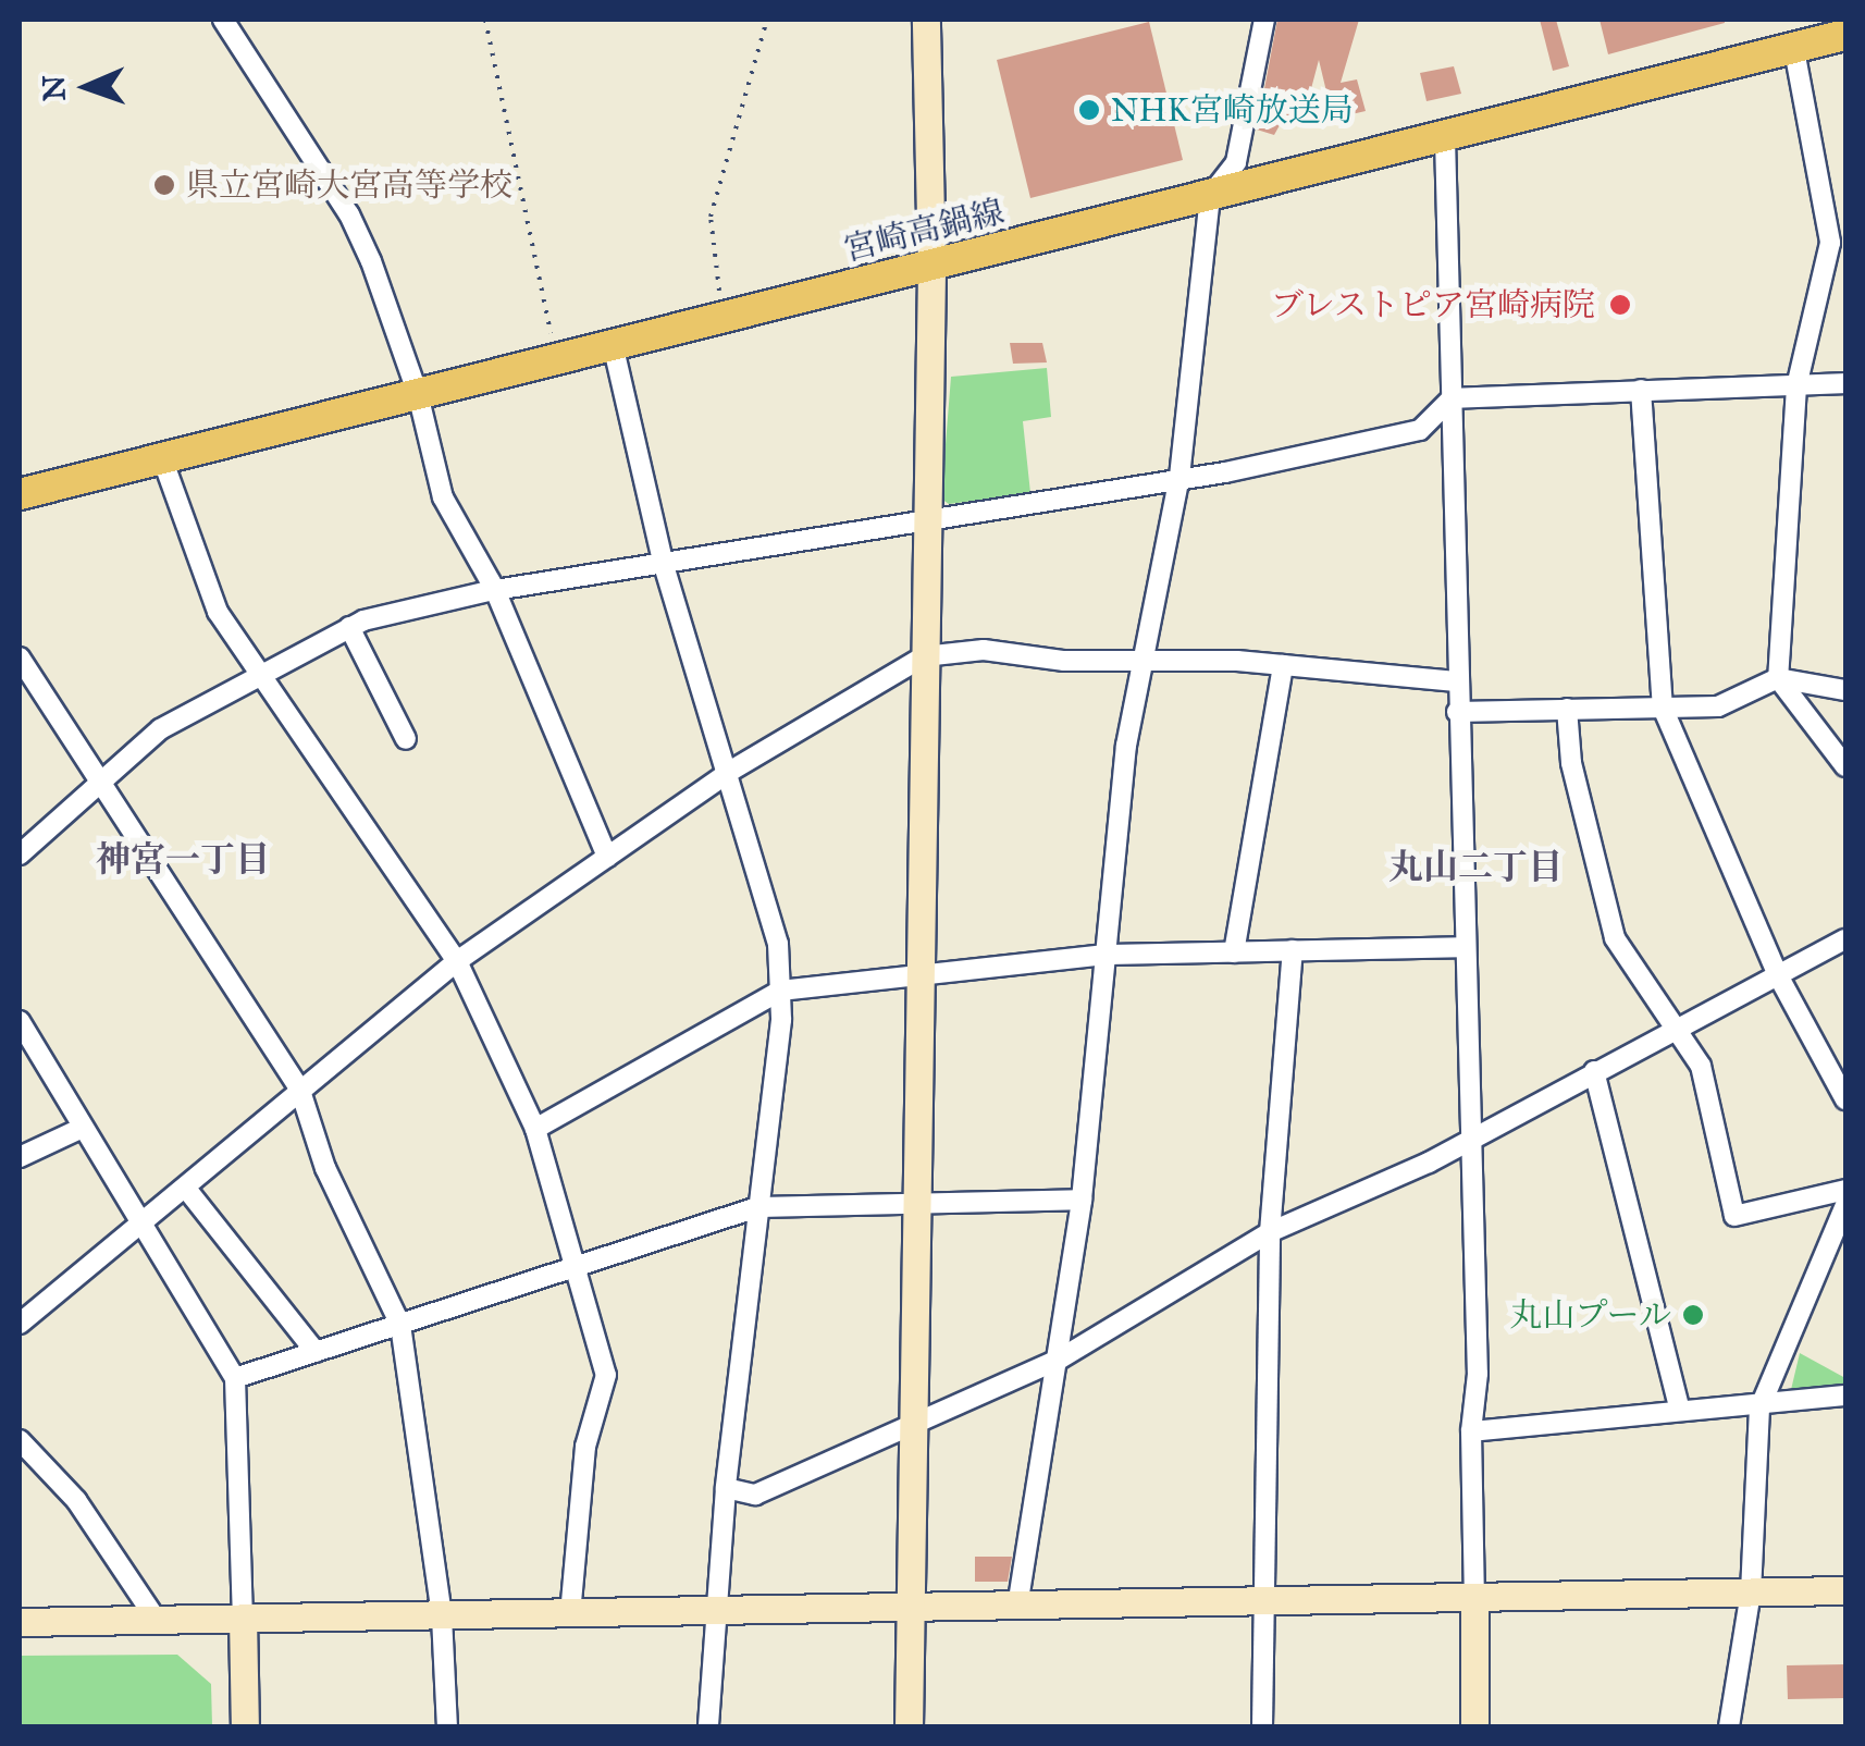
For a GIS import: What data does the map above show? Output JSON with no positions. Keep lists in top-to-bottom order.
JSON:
{
  "streets": {
    "main road": ["宮崎高鍋線"]
  },
  "districts": ["神宮一丁目", "丸山二丁目"],
  "places": [
    "NHK宮崎放送局",
    "県立宮崎大宮高等学校",
    "ブレストピア宮崎病院",
    "丸山プール"
  ],
  "north": "left"
}
